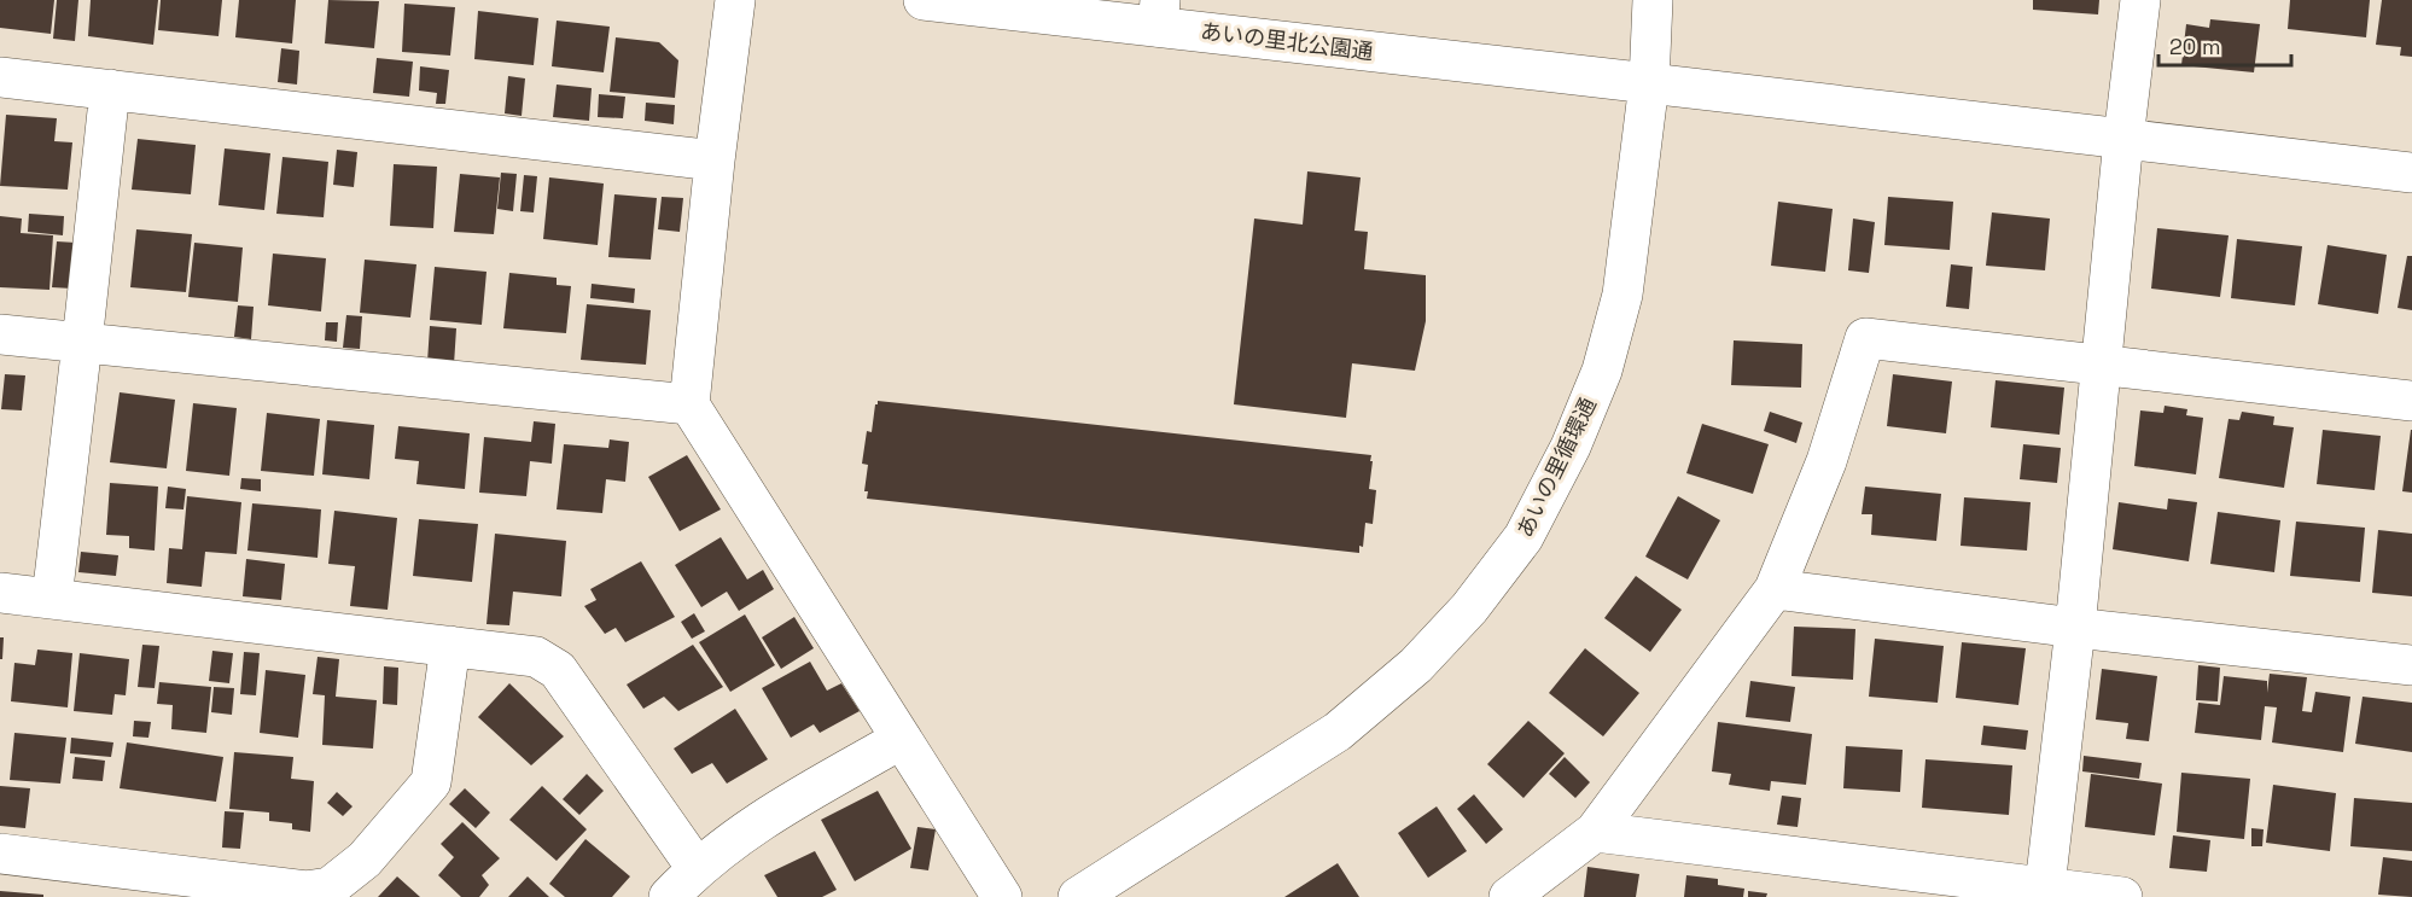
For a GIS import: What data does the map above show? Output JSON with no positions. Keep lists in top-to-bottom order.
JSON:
{
  "streets": {
    "street": ["あいの里北公園通", "あいの里循環通"]
  },
  "crossings": [
    ["あいの里北公園通", "あいの里循環通"]
  ],
  "scale_bar": "20 m"
}
